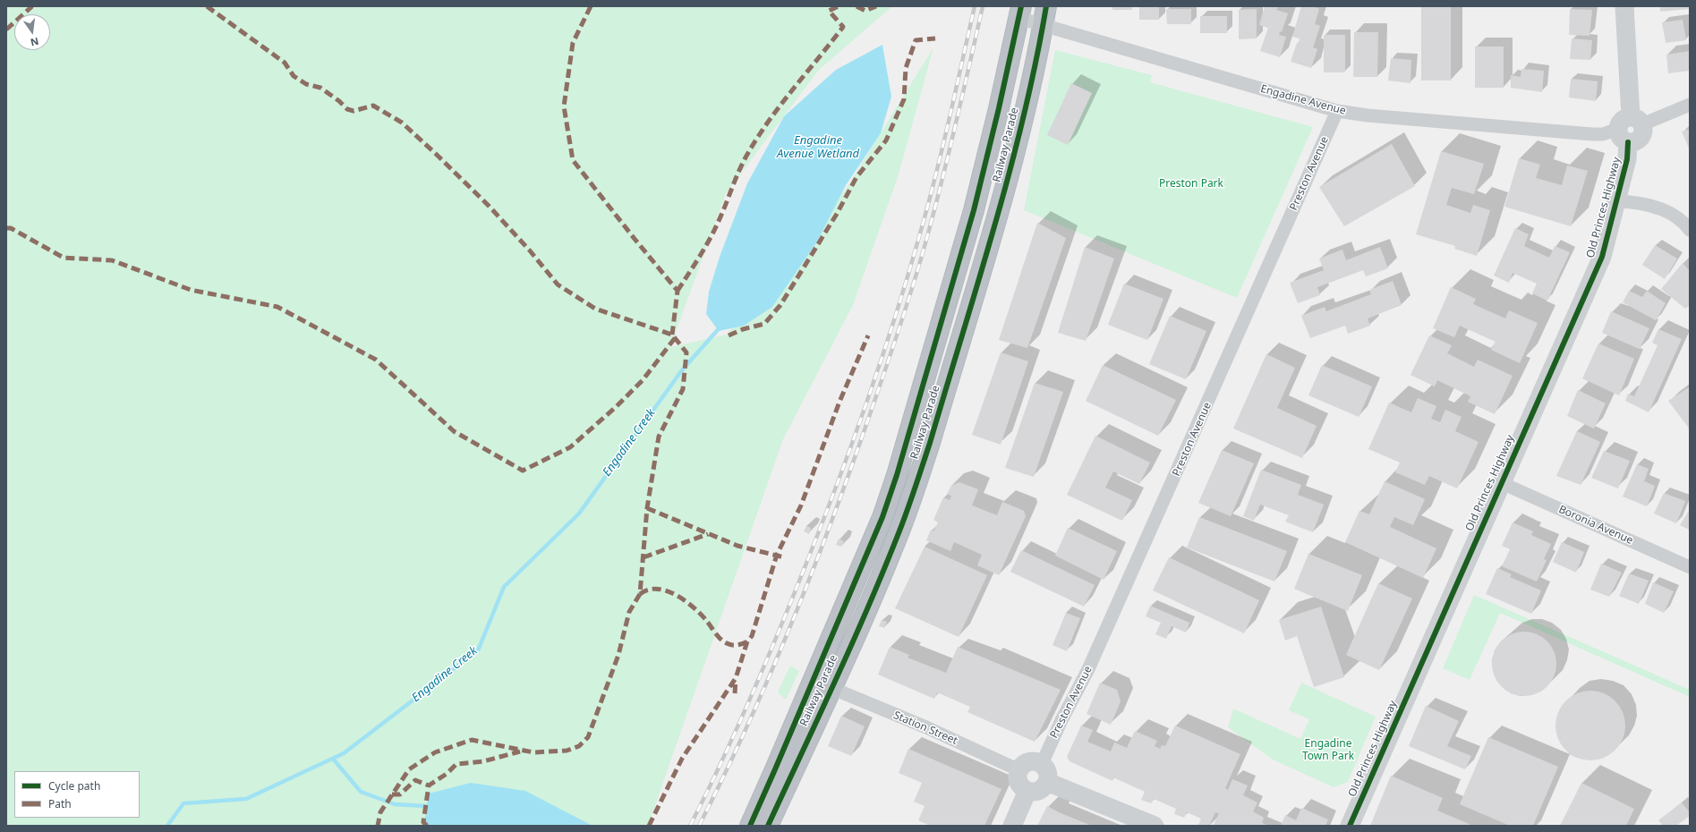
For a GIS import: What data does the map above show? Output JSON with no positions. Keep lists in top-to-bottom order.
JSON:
{
  "streets": {
    "highway": ["Railway Parade"],
    "street": [
      "Engadine Avenue",
      "Preston Avenue",
      "Old Princes Highway",
      "Boronia Avenue",
      "Station Street"
    ]
  },
  "crossings": [
    ["Engadine Avenue", "Railway Parade"],
    ["Engadine Avenue", "Preston Avenue"],
    ["Engadine Avenue", "Old Princes Highway"],
    ["Railway Parade", "Station Street"],
    ["Preston Avenue", "Station Street"],
    ["Old Princes Highway", "Boronia Avenue"]
  ],
  "water": ["Engadine Avenue Wetland", "Engadine Creek"],
  "parks": ["Preston Park", "Engadine Town Park"],
  "legend": ["Cycle path", "Path"],
  "north": "bottom"
}
